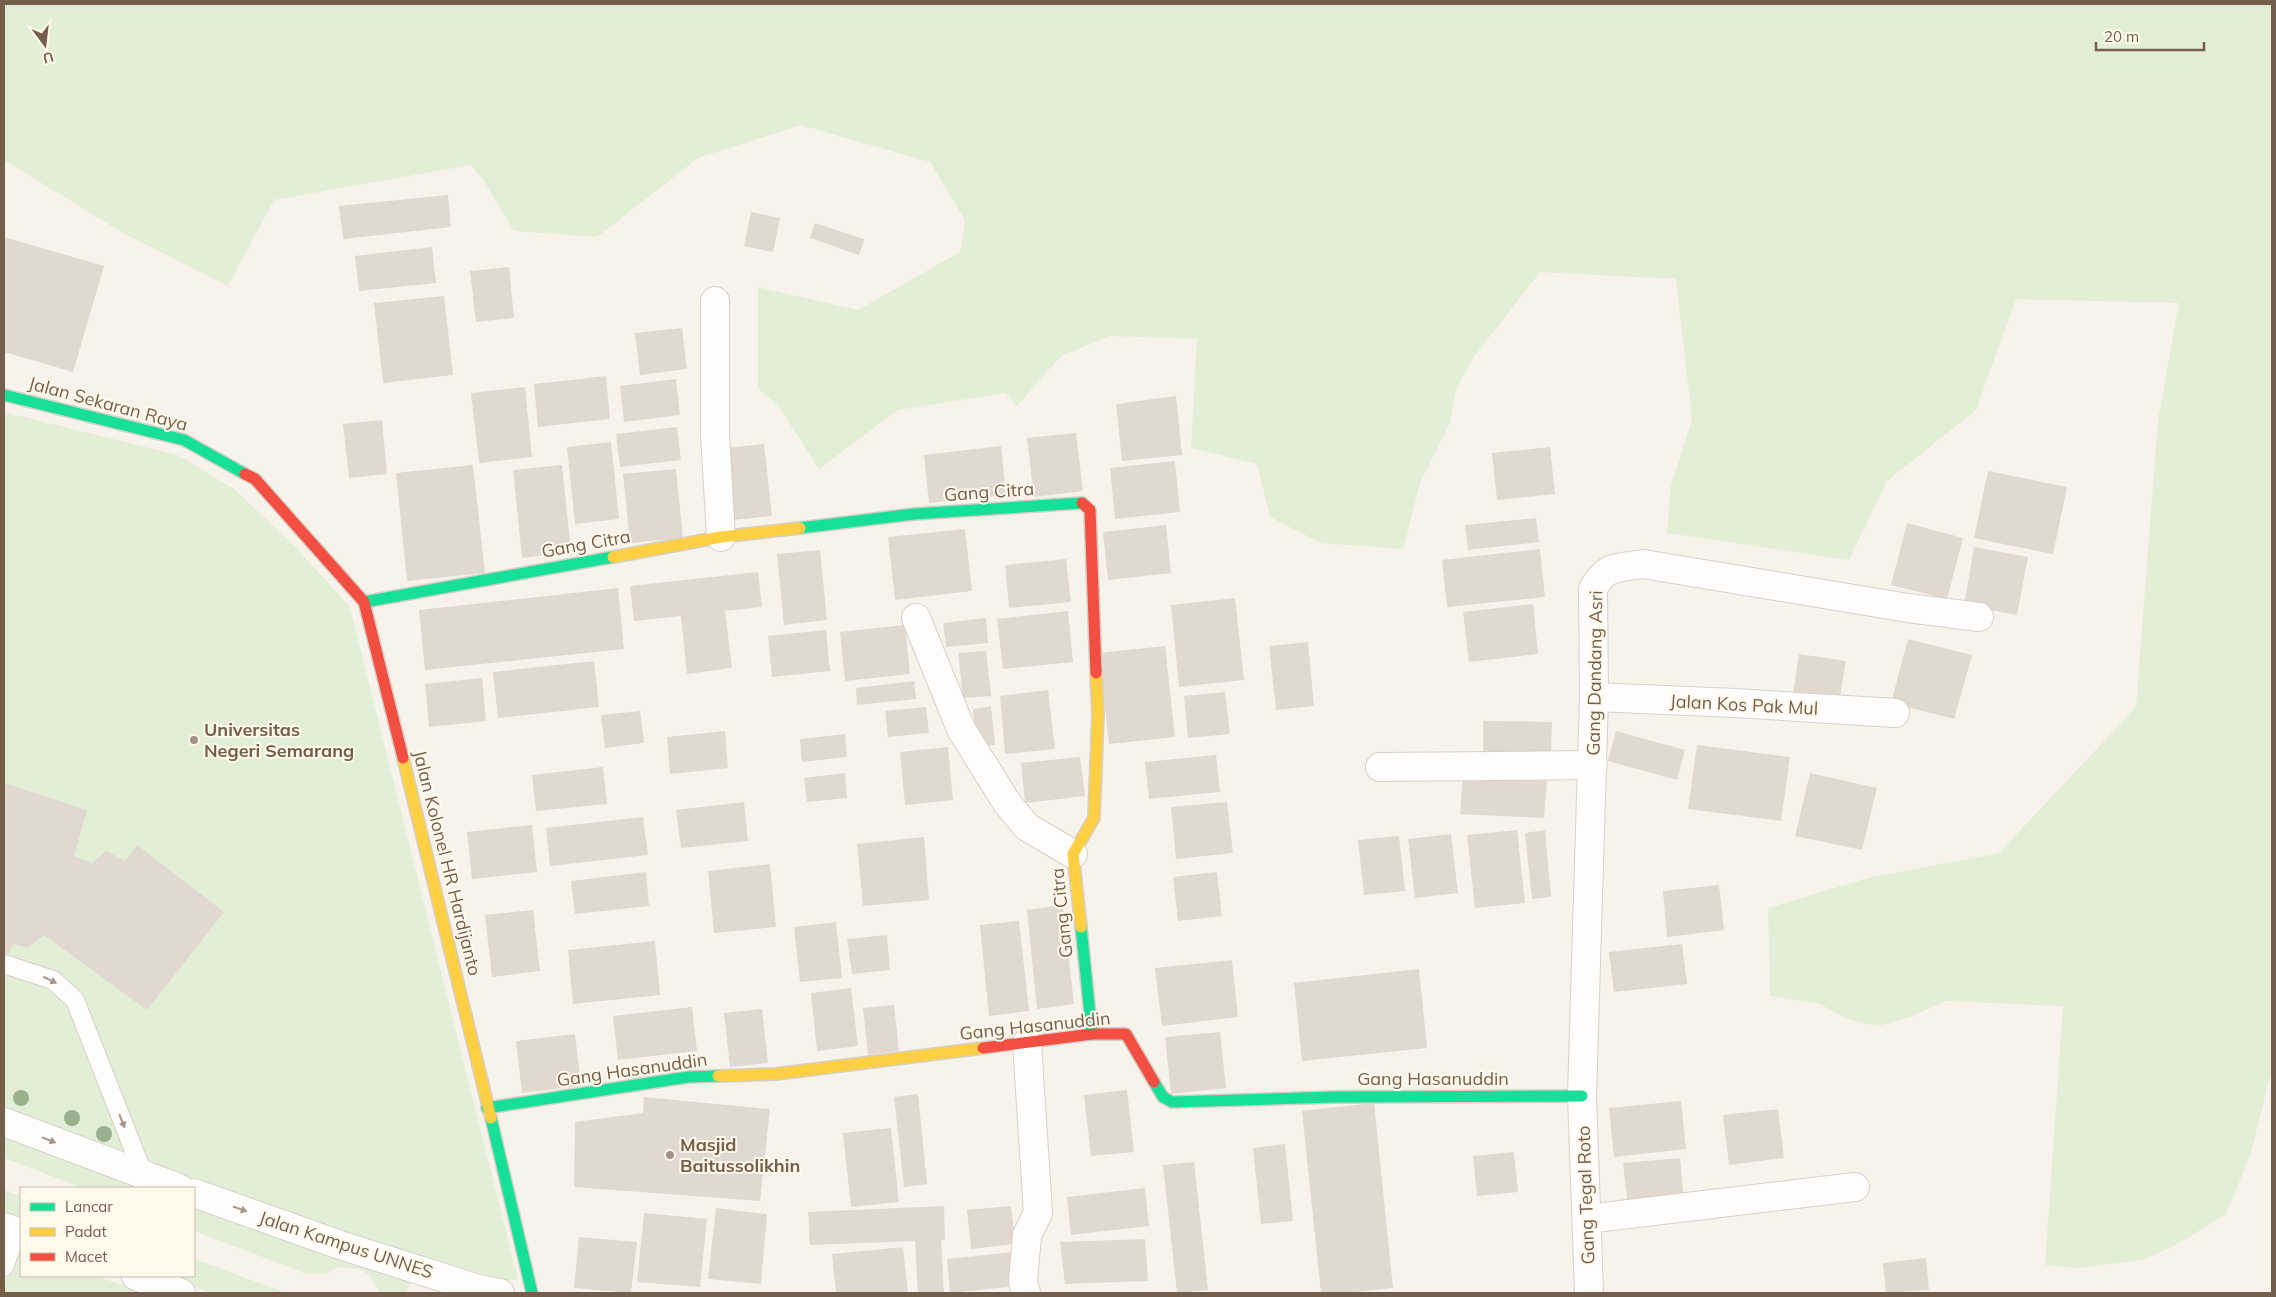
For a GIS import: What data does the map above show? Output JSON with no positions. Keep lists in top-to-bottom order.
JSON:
{
  "streets": {
    "street": [
      "Jalan Sekaran Raya",
      "Gang Citra",
      "Gang Dandang Asri",
      "Jalan Kos Pak Mul",
      "Jalan Kolonel HR Hardijanto",
      "Gang Hasanuddin",
      "Gang Tegal Roto",
      "Jalan Kampus UNNES"
    ]
  },
  "crossings": [
    ["Jalan Sekaran Raya", "Jalan Kolonel HR Hardijanto"],
    ["Gang Citra", "Jalan Kolonel HR Hardijanto"],
    ["Gang Citra", "Gang Hasanuddin"],
    ["Gang Dandang Asri", "Jalan Kos Pak Mul"],
    ["Gang Dandang Asri", "Gang Hasanuddin"],
    ["Gang Dandang Asri", "Gang Tegal Roto"],
    ["Jalan Kolonel HR Hardijanto", "Gang Hasanuddin"],
    ["Gang Hasanuddin", "Gang Tegal Roto"]
  ],
  "one_way": ["Jalan Kampus UNNES"],
  "places": ["Universitas Negeri Semarang", "Masjid Baitussolikhin"],
  "legend": ["Lancar", "Padat", "Macet"],
  "scale_bar": "20 m",
  "north": "bottom"
}
